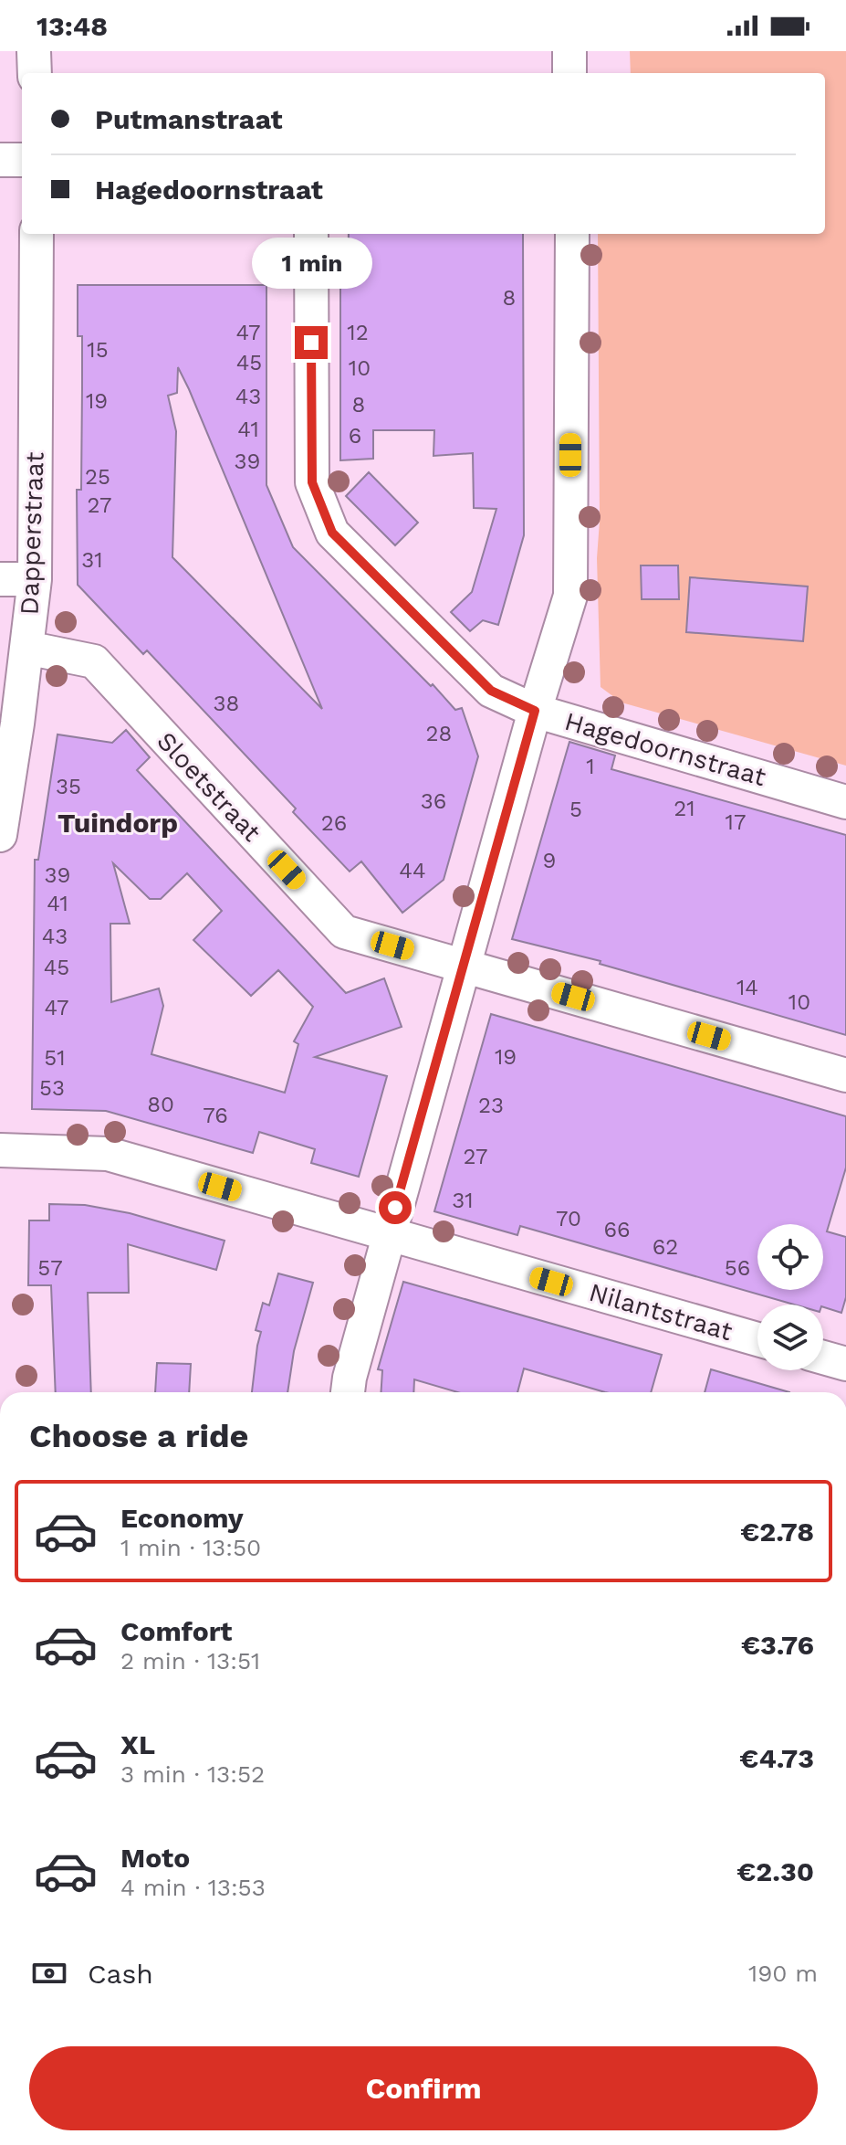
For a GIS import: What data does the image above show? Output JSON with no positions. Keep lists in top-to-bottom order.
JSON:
{
  "streets": {
    "street": [
      "Dapperstraat",
      "Hagedoornstraat",
      "Sloetstraat",
      "Nilantstraat"
    ]
  },
  "crossings": [
    ["Dapperstraat", "Sloetstraat"]
  ],
  "districts": ["Tuindorp"],
  "house_numbers": [
    "8",
    "47",
    "12",
    "15",
    "45",
    "10",
    "43",
    "19",
    "8",
    "41",
    "6",
    "39",
    "25",
    "27",
    "31",
    "38",
    "28",
    "1",
    "35",
    "36",
    "21",
    "5",
    "17",
    "26",
    "9",
    "44",
    "39",
    "41",
    "43",
    "45",
    "14",
    "10",
    "47",
    "19",
    "51",
    "53",
    "80",
    "23",
    "76",
    "27",
    "31",
    "70",
    "66",
    "62",
    "57",
    "56"
  ],
  "page": {
    "status": "13:48",
    "banner": ["Putmanstraat", "Hagedoornstraat"],
    "bubble": "1 min",
    "heading": "Choose a ride",
    "list": [
      {
        "name": "Economy",
        "note": "1 min · 13:50",
        "value": "€2.78"
      },
      {
        "name": "Comfort",
        "note": "2 min · 13:51",
        "value": "€3.76"
      },
      {
        "name": "XL",
        "note": "3 min · 13:52",
        "value": "€4.73"
      },
      {
        "name": "Moto",
        "note": "4 min · 13:53",
        "value": "€2.30"
      }
    ],
    "pay": ["Cash", "190 m"],
    "buttons": "Confirm"
  }
}
